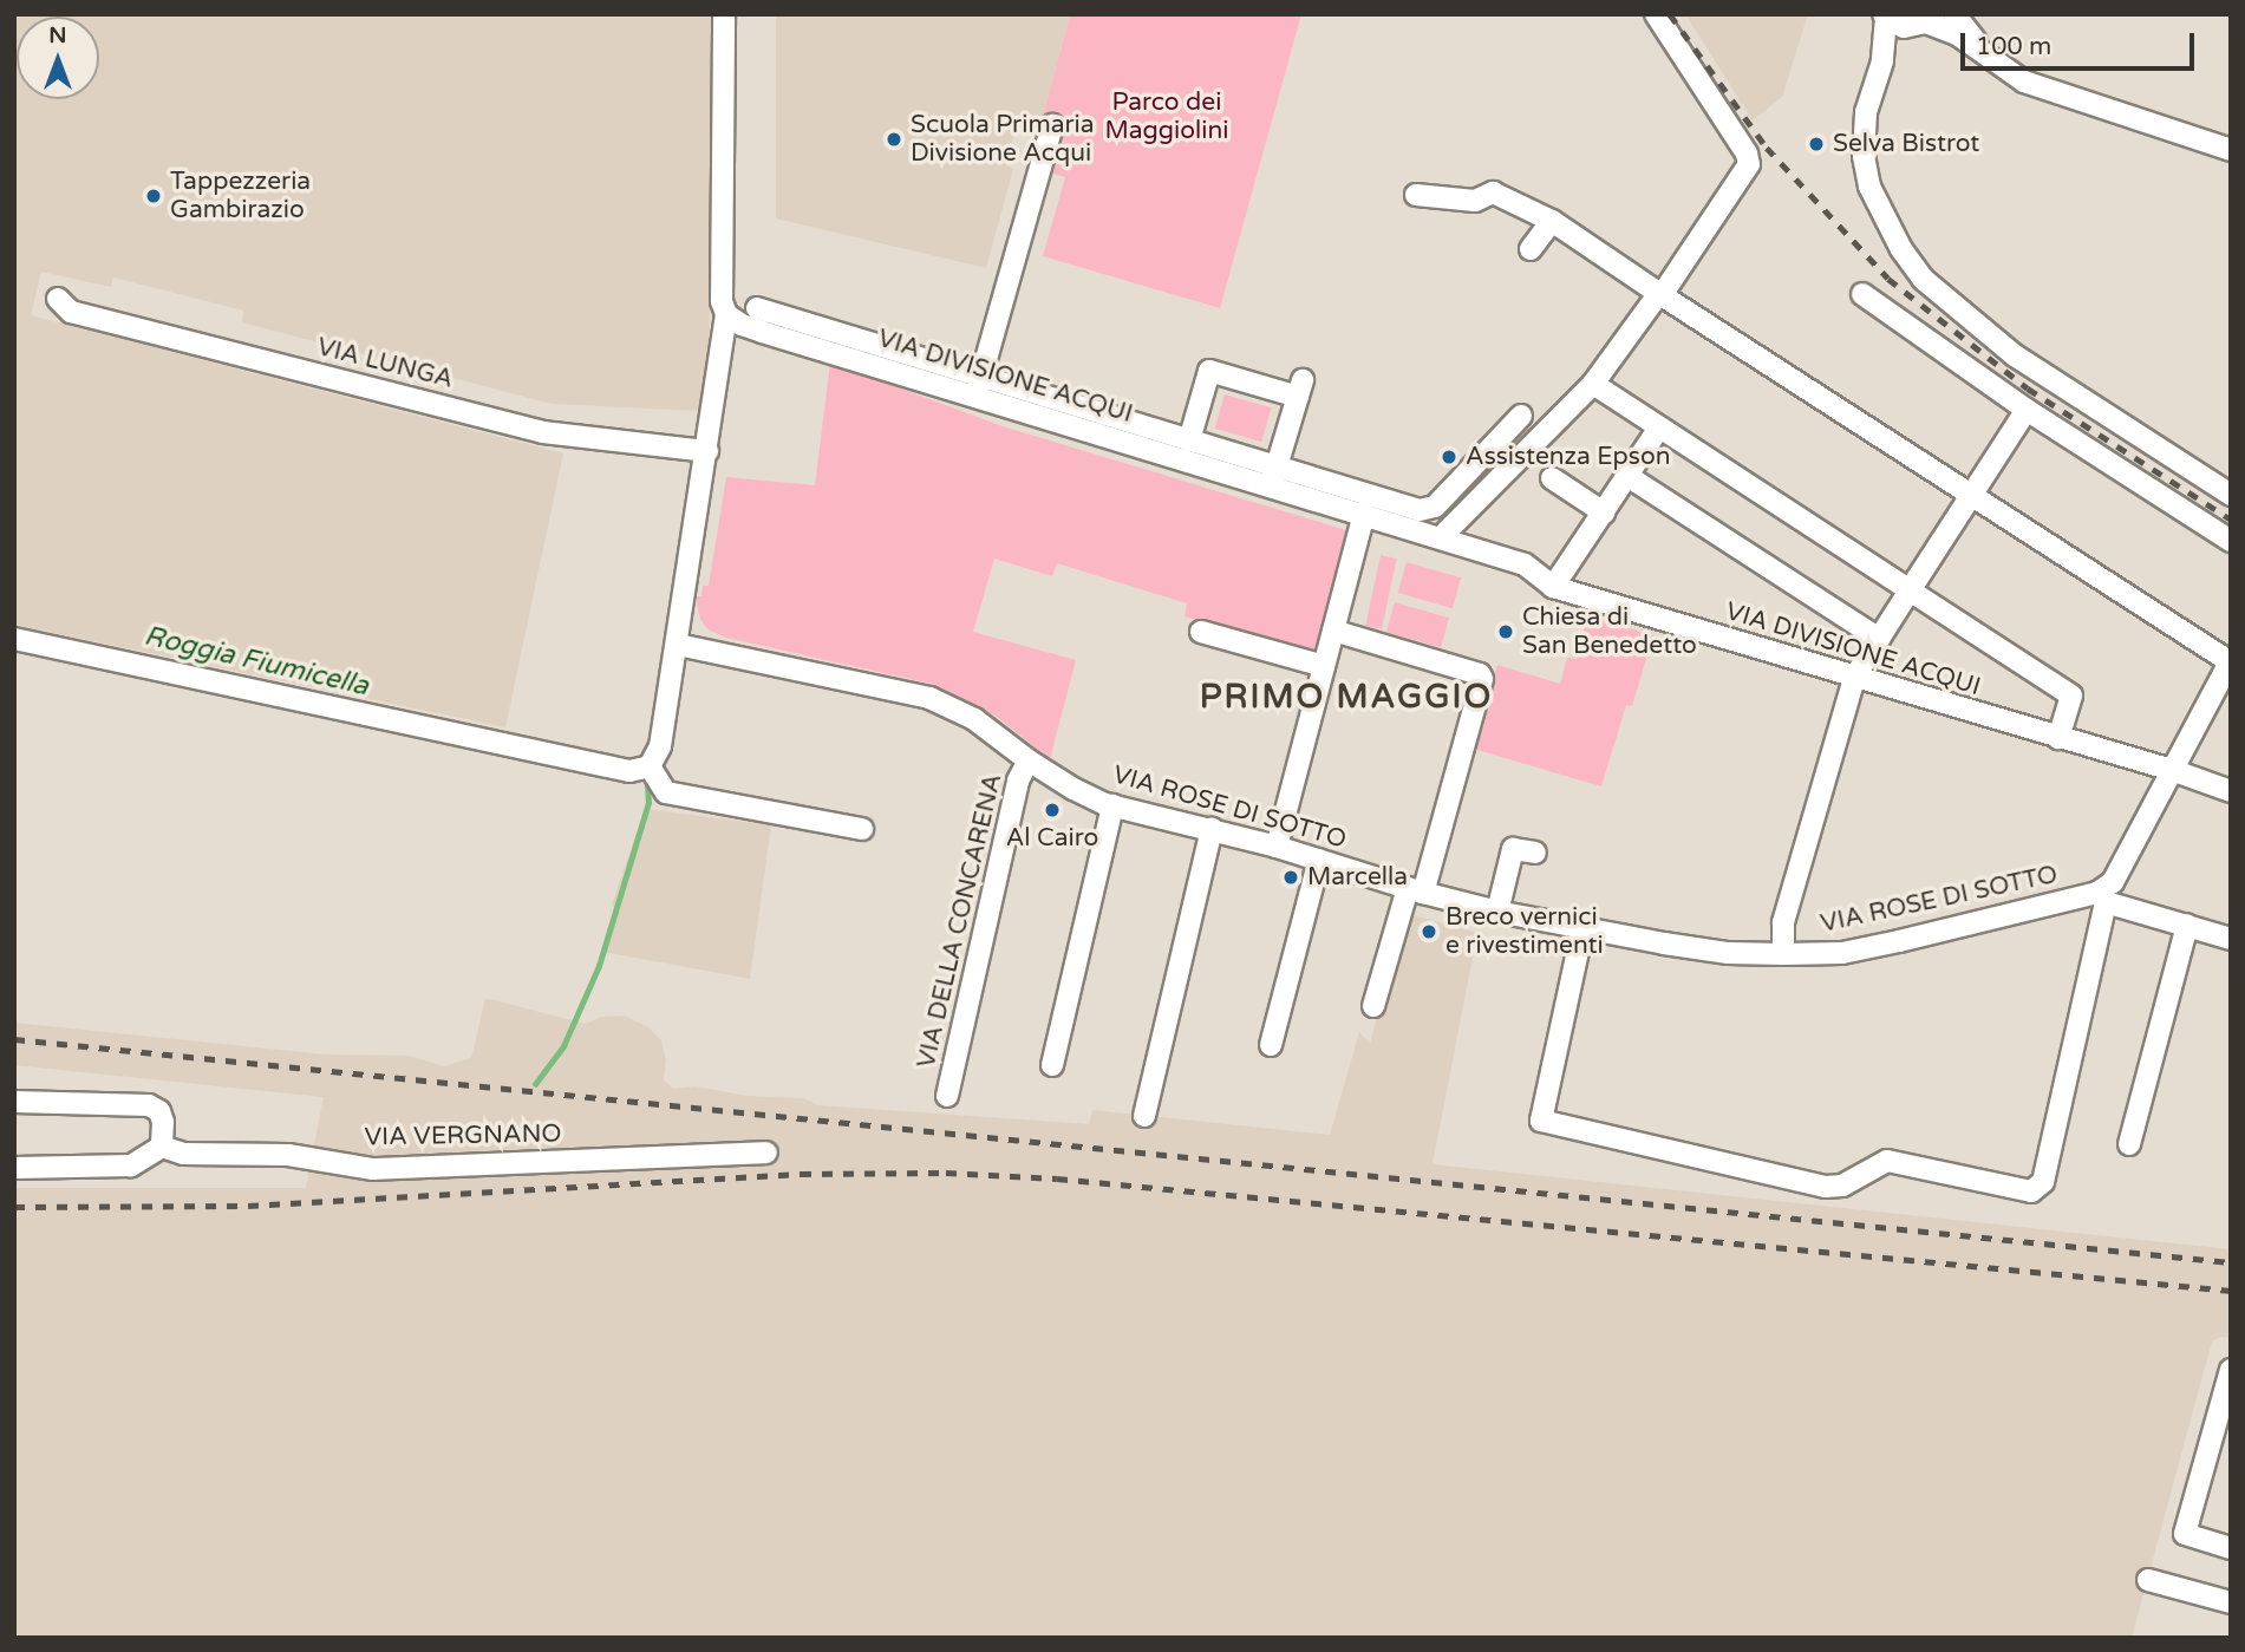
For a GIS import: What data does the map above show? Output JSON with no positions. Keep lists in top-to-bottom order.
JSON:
{
  "streets": {
    "street": [
      "VIA LUNGA",
      "VIA DIVISIONE ACQUI",
      "VIA ROSE DI SOTTO",
      "VIA DELLA CONCARENA",
      "VIA VERGNANO"
    ]
  },
  "crossings": [
    ["VIA ROSE DI SOTTO", "VIA DELLA CONCARENA"]
  ],
  "districts": ["PRIMO MAGGIO"],
  "water": ["Roggia Fiumicella"],
  "parks": ["Parco dei Maggiolini"],
  "places": [
    "Scuola Primaria Divisione Acqui",
    "Selva Bistrot",
    "Tappezzeria Gambirazio",
    "Assistenza Epson",
    "Chiesa di San Benedetto",
    "Al Cairo",
    "Marcella",
    "Breco vernici e rivestimenti"
  ],
  "scale_bar": "100 m",
  "north": "top"
}
